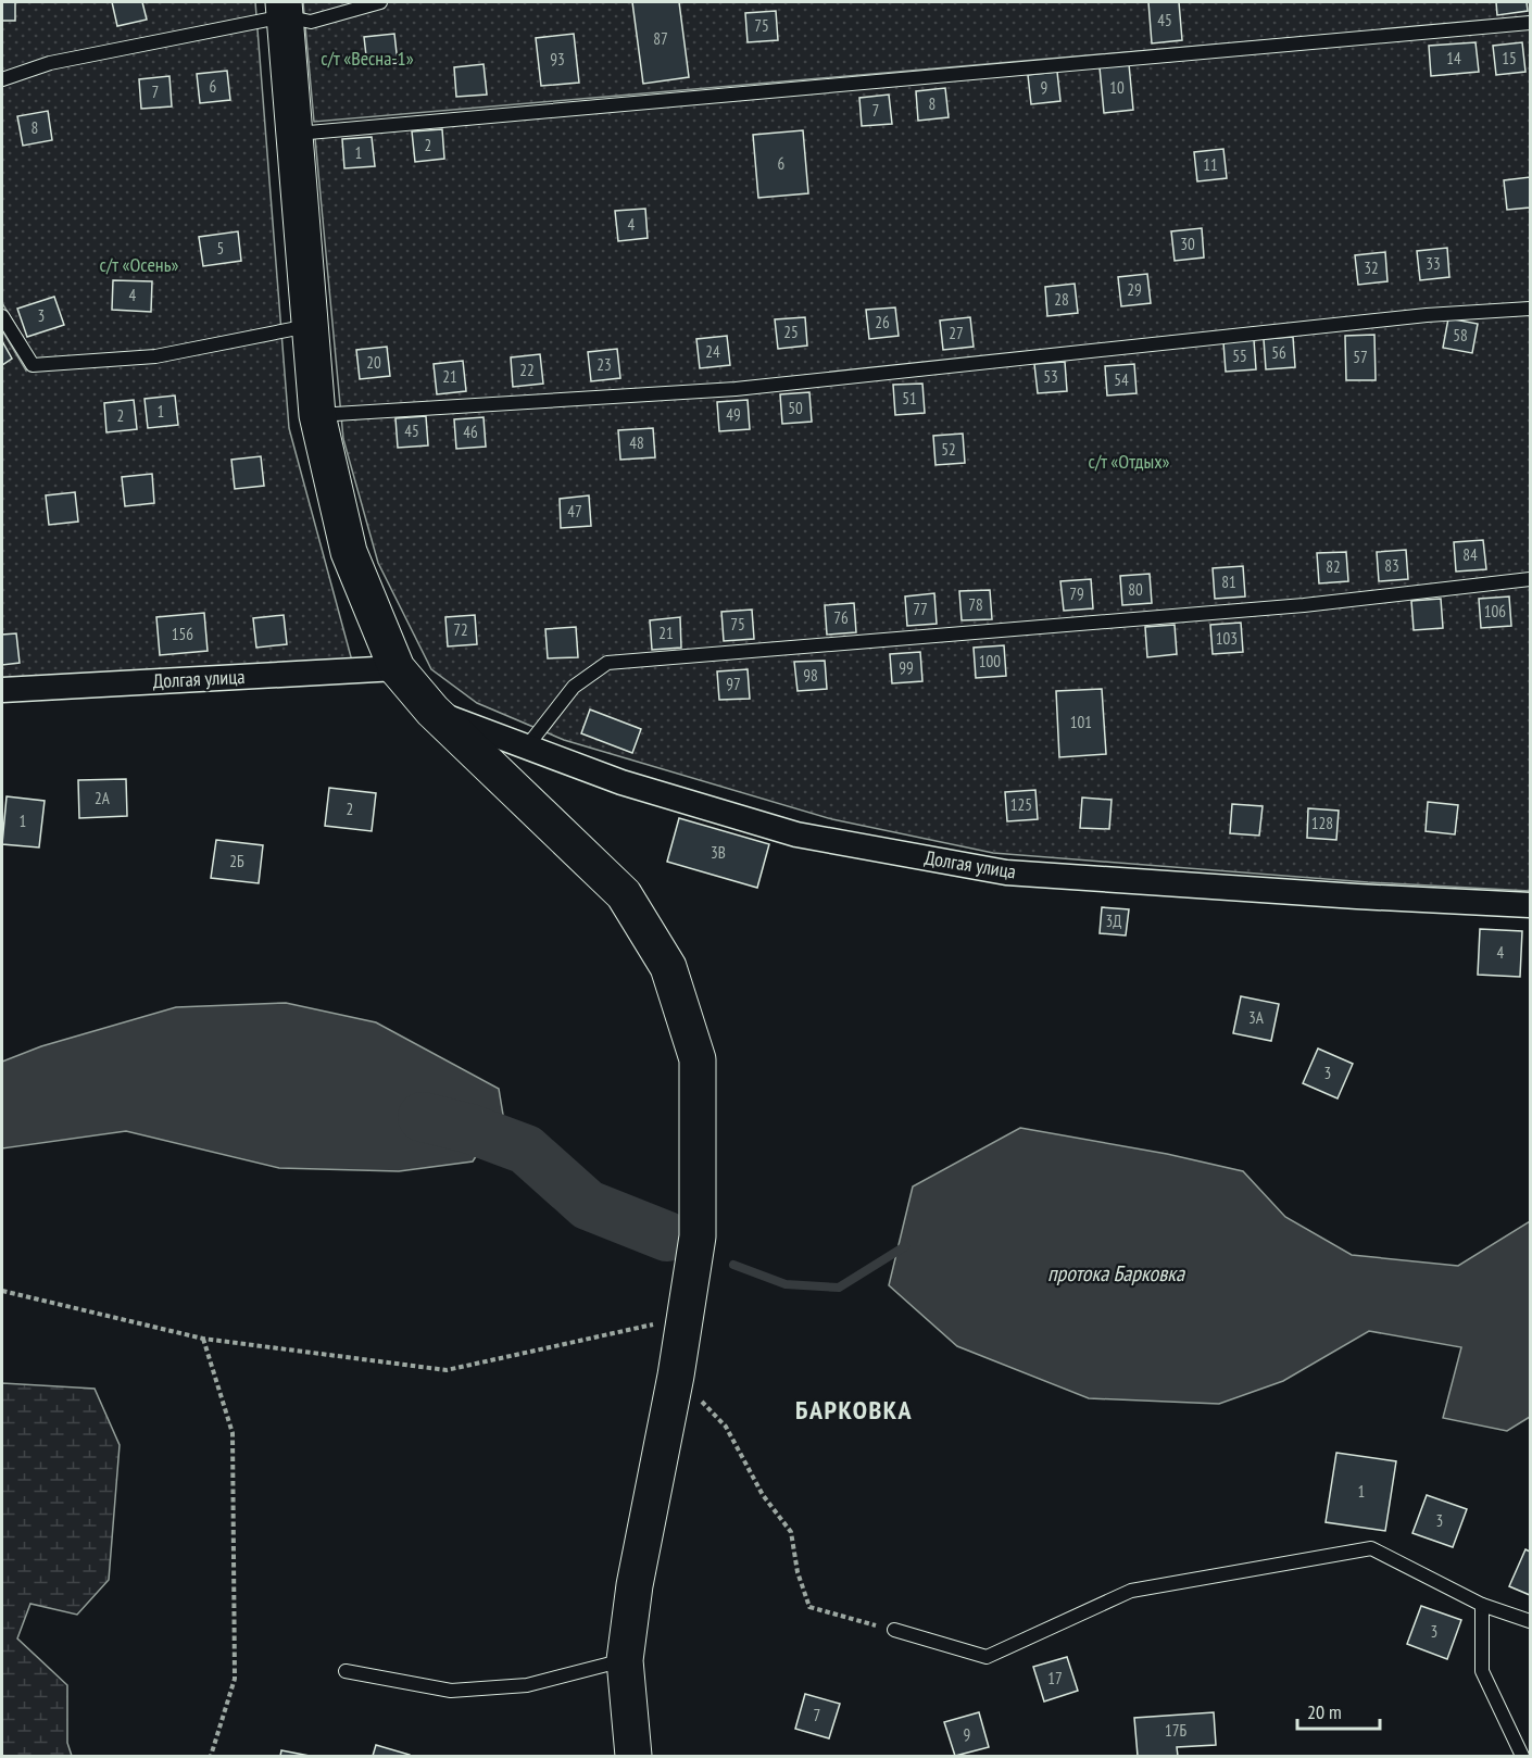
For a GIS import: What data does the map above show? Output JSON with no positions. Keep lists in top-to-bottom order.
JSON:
{
  "streets": {
    "street": ["Долгая улица"]
  },
  "districts": ["БАРКОВКА"],
  "water": ["протока Барковка"],
  "parks": ["с/т «Весна-1»", "с/т «Осень»", "с/т «Отдых»"],
  "house_numbers": [
    "45",
    "75",
    "87",
    "14",
    "15",
    "93",
    "6",
    "9",
    "10",
    "7",
    "8",
    "7",
    "8",
    "2",
    "1",
    "6",
    "11",
    "4",
    "30",
    "5",
    "33",
    "32",
    "29",
    "4",
    "28",
    "3",
    "26",
    "25",
    "27",
    "58",
    "24",
    "56",
    "55",
    "57",
    "20",
    "23",
    "22",
    "21",
    "53",
    "54",
    "51",
    "50",
    "1",
    "49",
    "2",
    "45",
    "46",
    "48",
    "52",
    "47",
    "84",
    "83",
    "82",
    "81",
    "80",
    "79",
    "78",
    "77",
    "106",
    "76",
    "75",
    "72",
    "21",
    "156",
    "103",
    "100",
    "99",
    "98",
    "97",
    "101",
    "2А",
    "125",
    "2",
    "1",
    "128",
    "3В",
    "2Б",
    "3Д",
    "4",
    "3А",
    "3",
    "1",
    "3",
    "3",
    "17",
    "7",
    "17Б",
    "9"
  ],
  "scale_bar": "20 m"
}
